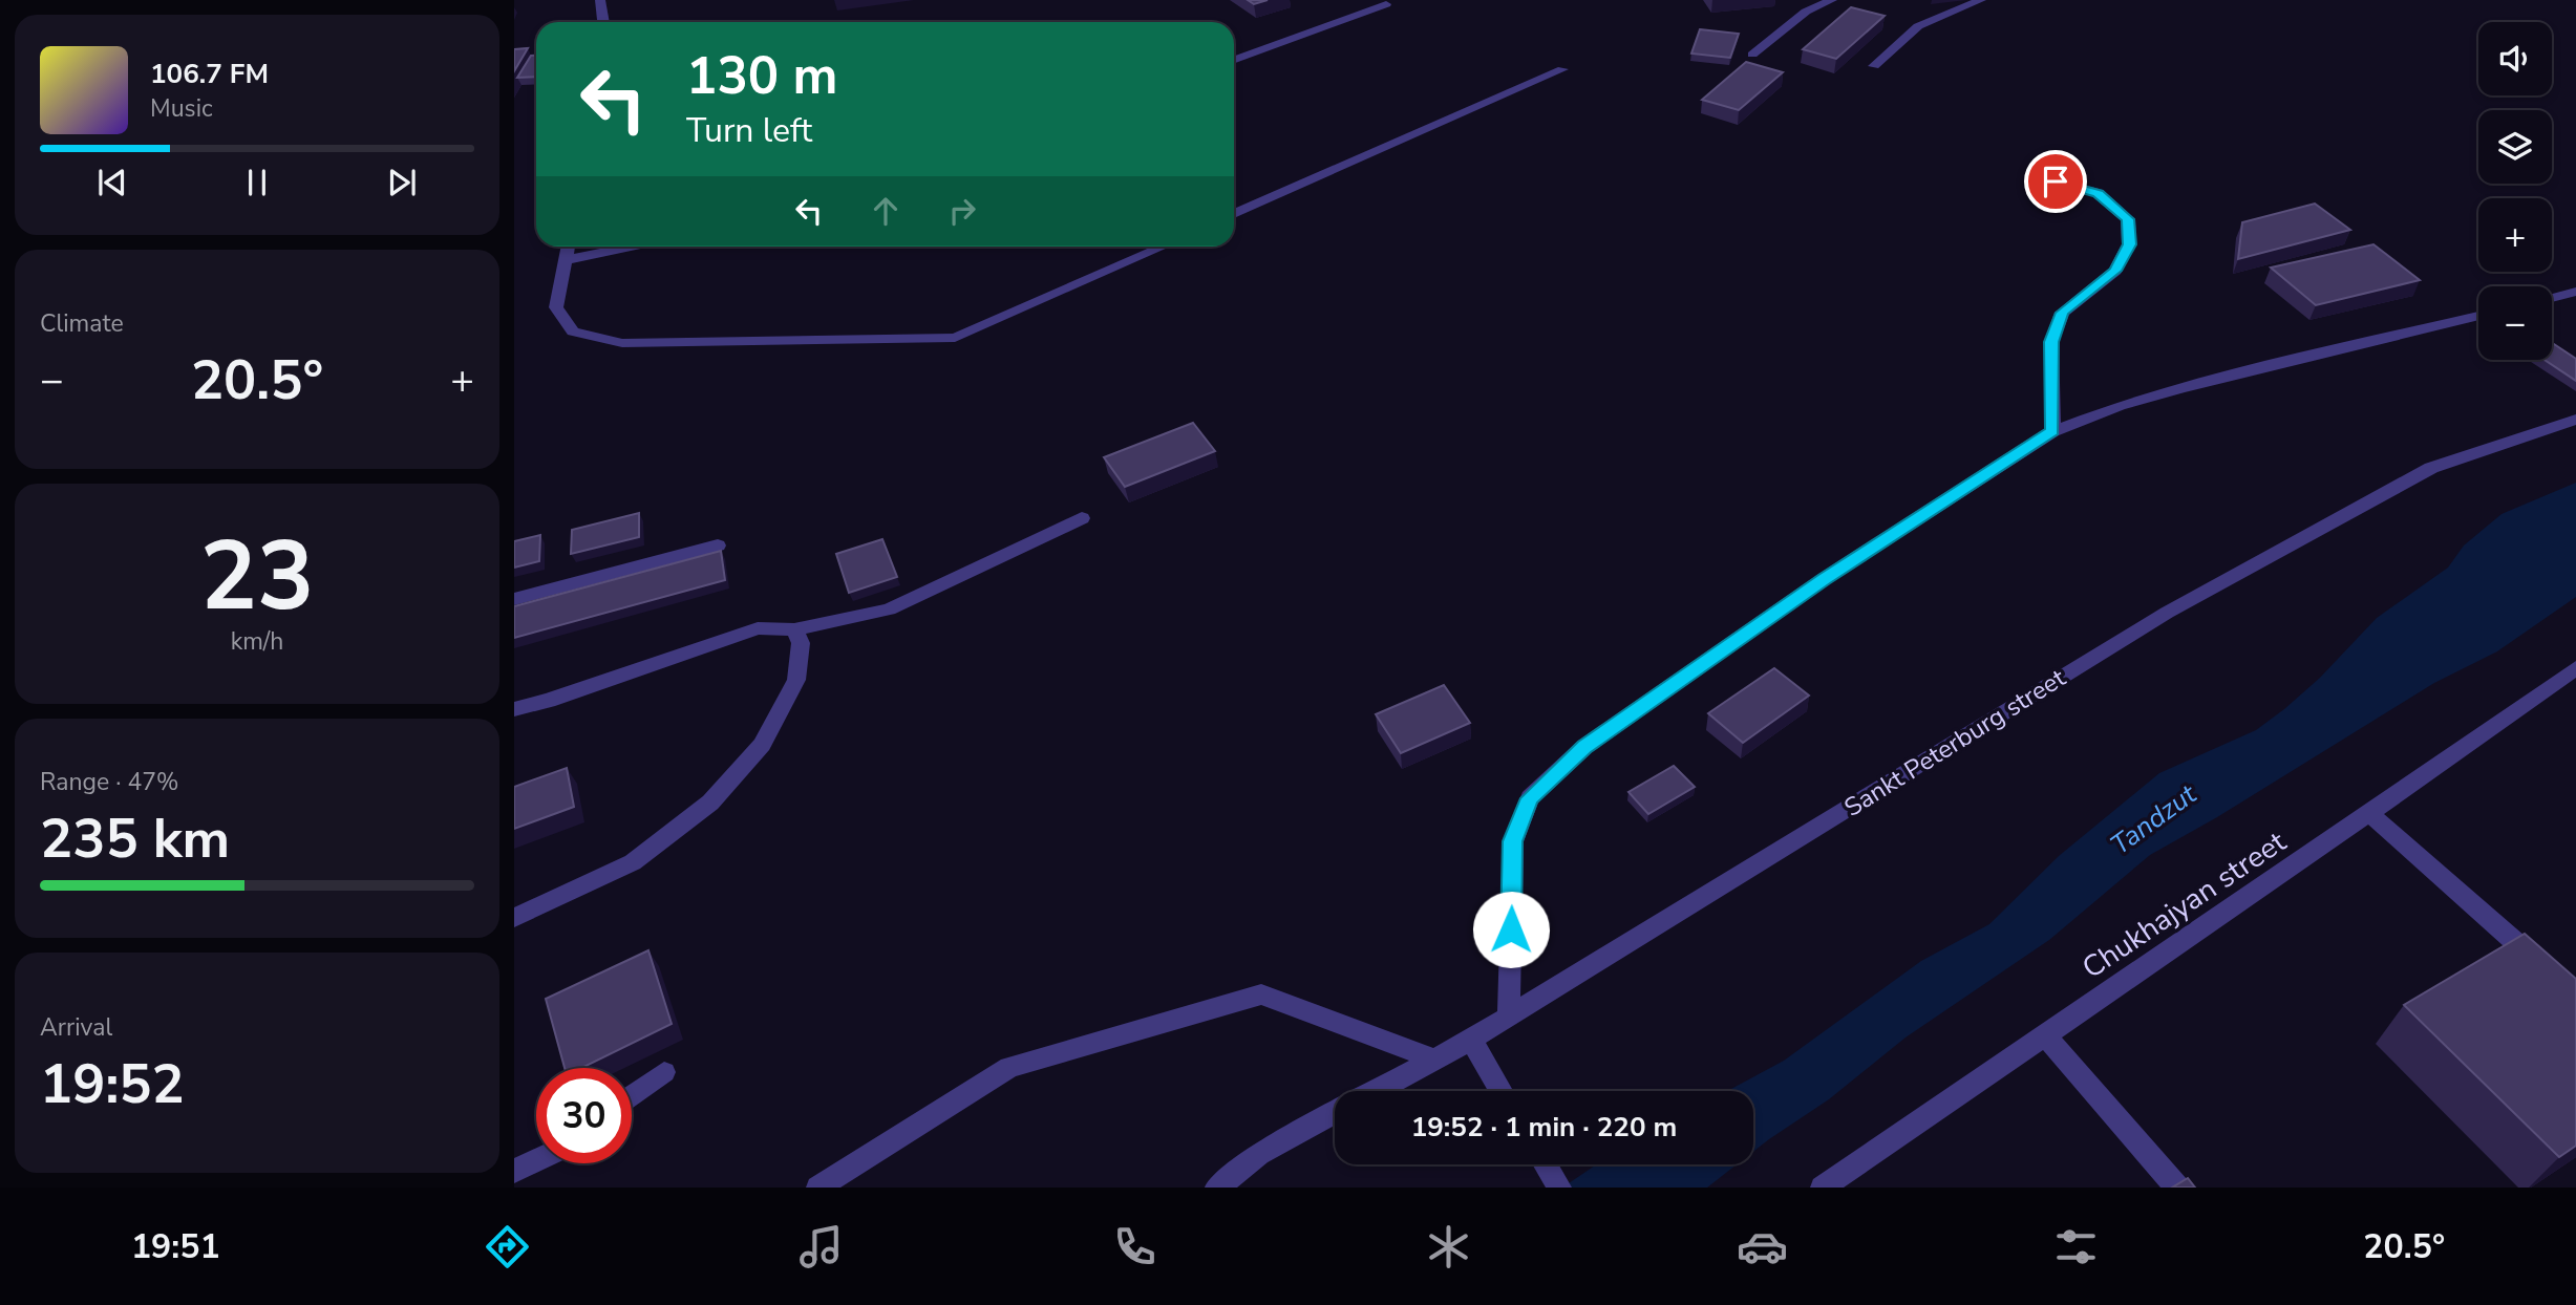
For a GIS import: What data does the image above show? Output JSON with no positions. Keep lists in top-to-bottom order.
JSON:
{
  "streets": {
    "street": ["Sankt Peterburg street", "Chukhajyan street"]
  },
  "water": ["Tandzut"],
  "page": {
    "map_buttons": ["+", "−"],
    "turn": ["130 m", "Turn left"],
    "song": ["106.7 FM", "Music"],
    "tile": [
      "Climate",
      ["23", "km/h"],
      ["Range · 47%", "235 km"],
      ["Arrival", "19:52"]
    ],
    "heat": ["−", "20.5°", "+"],
    "limit": "30",
    "trip": "19:52 · 1 min · 220 m",
    "tabs": ["19:51", "20.5°"]
  }
}
